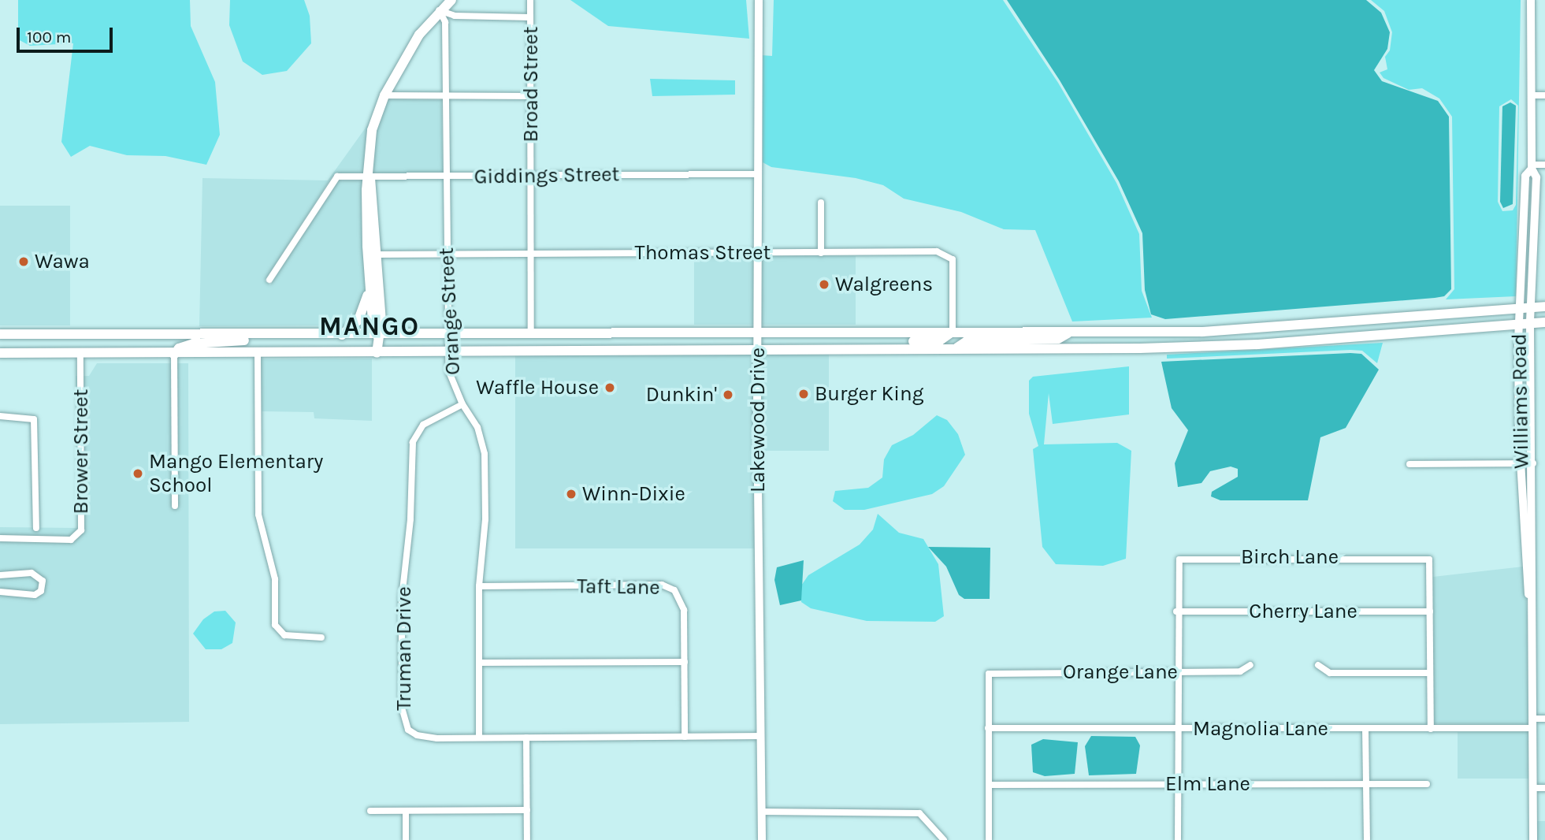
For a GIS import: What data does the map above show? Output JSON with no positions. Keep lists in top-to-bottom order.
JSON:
{
  "streets": {
    "street": [
      "Broad Street",
      "Giddings Street",
      "Thomas Street",
      "Orange Street",
      "Williams Road",
      "Lakewood Drive",
      "Brower Street",
      "Birch Lane",
      "Taft Lane",
      "Cherry Lane",
      "Truman Drive",
      "Orange Lane",
      "Magnolia Lane",
      "Elm Lane"
    ]
  },
  "crossings": [
    ["Broad Street", "Giddings Street"],
    ["Broad Street", "Thomas Street"],
    ["Giddings Street", "Orange Street"],
    ["Giddings Street", "Lakewood Drive"],
    ["Thomas Street", "Orange Street"],
    ["Thomas Street", "Lakewood Drive"],
    ["Orange Street", "Taft Lane"],
    ["Orange Street", "Truman Drive"],
    ["Williams Road", "Magnolia Lane"],
    ["Lakewood Drive", "Truman Drive"],
    ["Birch Lane", "Cherry Lane"],
    ["Taft Lane", "Truman Drive"],
    ["Orange Lane", "Magnolia Lane"]
  ],
  "districts": ["MANGO"],
  "places": [
    "Wawa",
    "Walgreens",
    "Waffle House",
    "Burger King",
    "Dunkin'",
    "Mango Elementary School",
    "Winn-Dixie"
  ],
  "scale_bar": "100 m"
}
